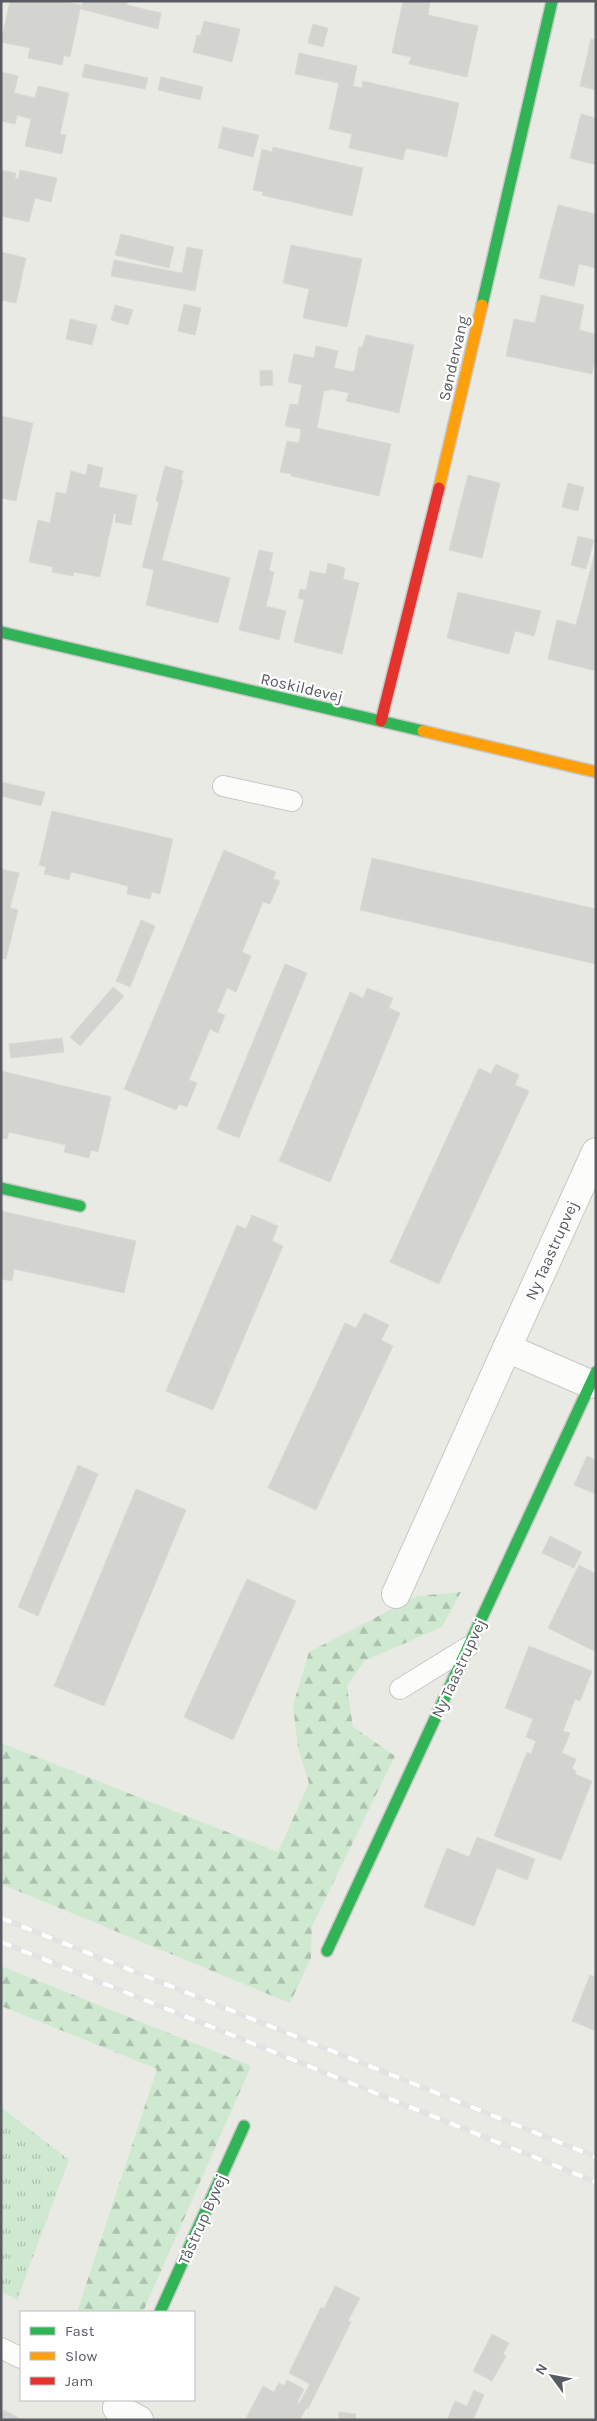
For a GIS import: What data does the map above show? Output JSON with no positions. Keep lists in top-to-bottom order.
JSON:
{
  "streets": {
    "street": [
      "Søndervang",
      "Roskildevej",
      "Ny Taastrupvej",
      "Tåstrup Byvej"
    ]
  },
  "crossings": [
    ["Søndervang", "Roskildevej"]
  ],
  "legend": ["Fast", "Slow", "Jam"],
  "north": "top left"
}
